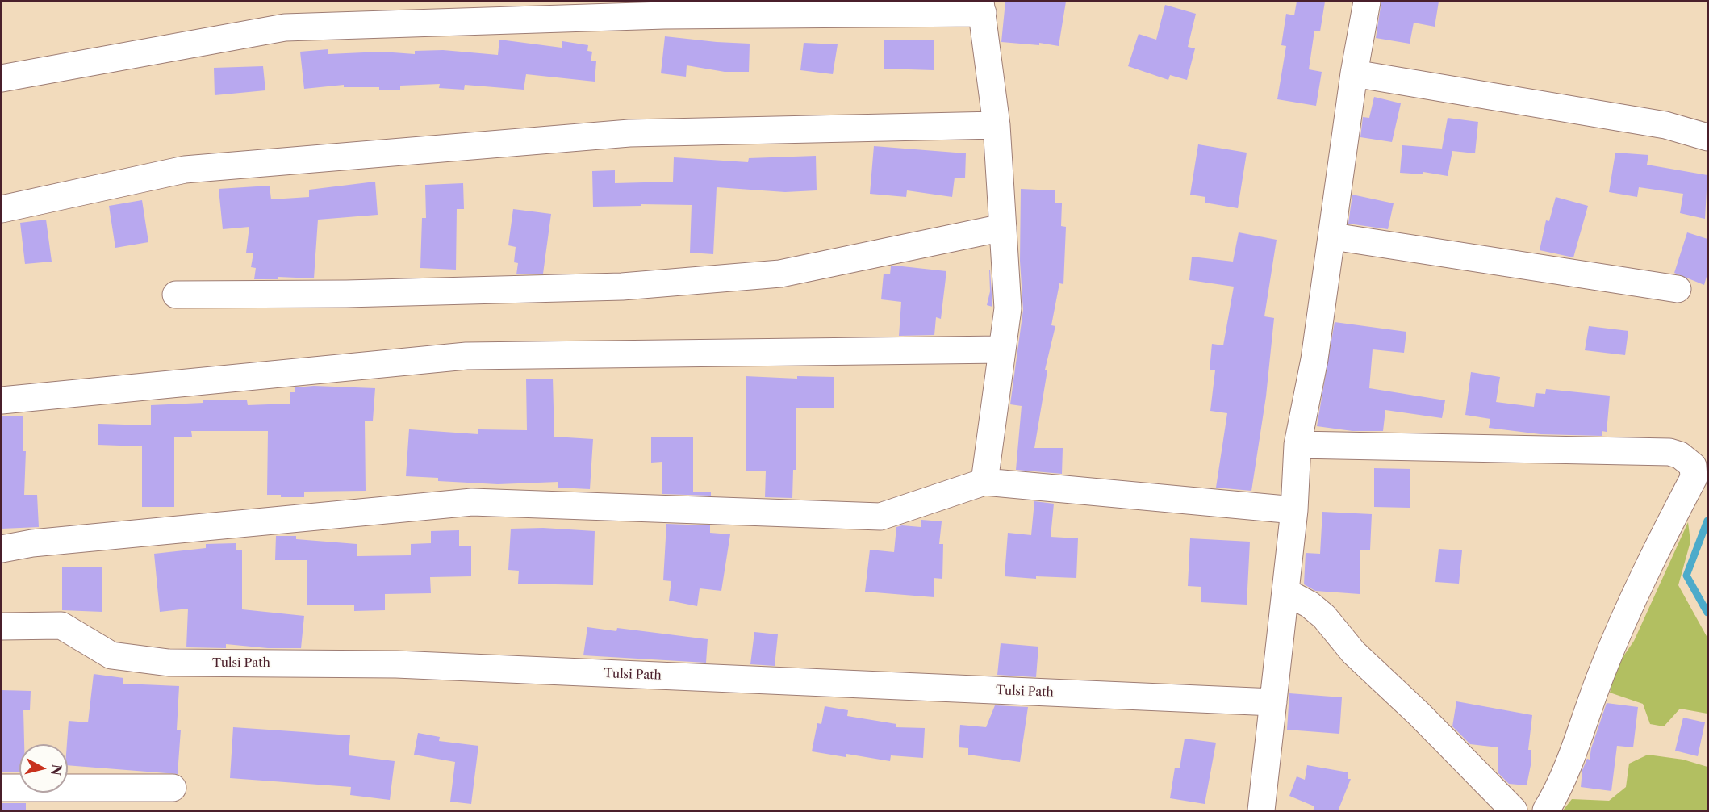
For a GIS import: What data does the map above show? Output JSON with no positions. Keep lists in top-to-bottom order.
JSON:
{
  "streets": {
    "street": ["Tulsi Path"]
  },
  "north": "right"
}
